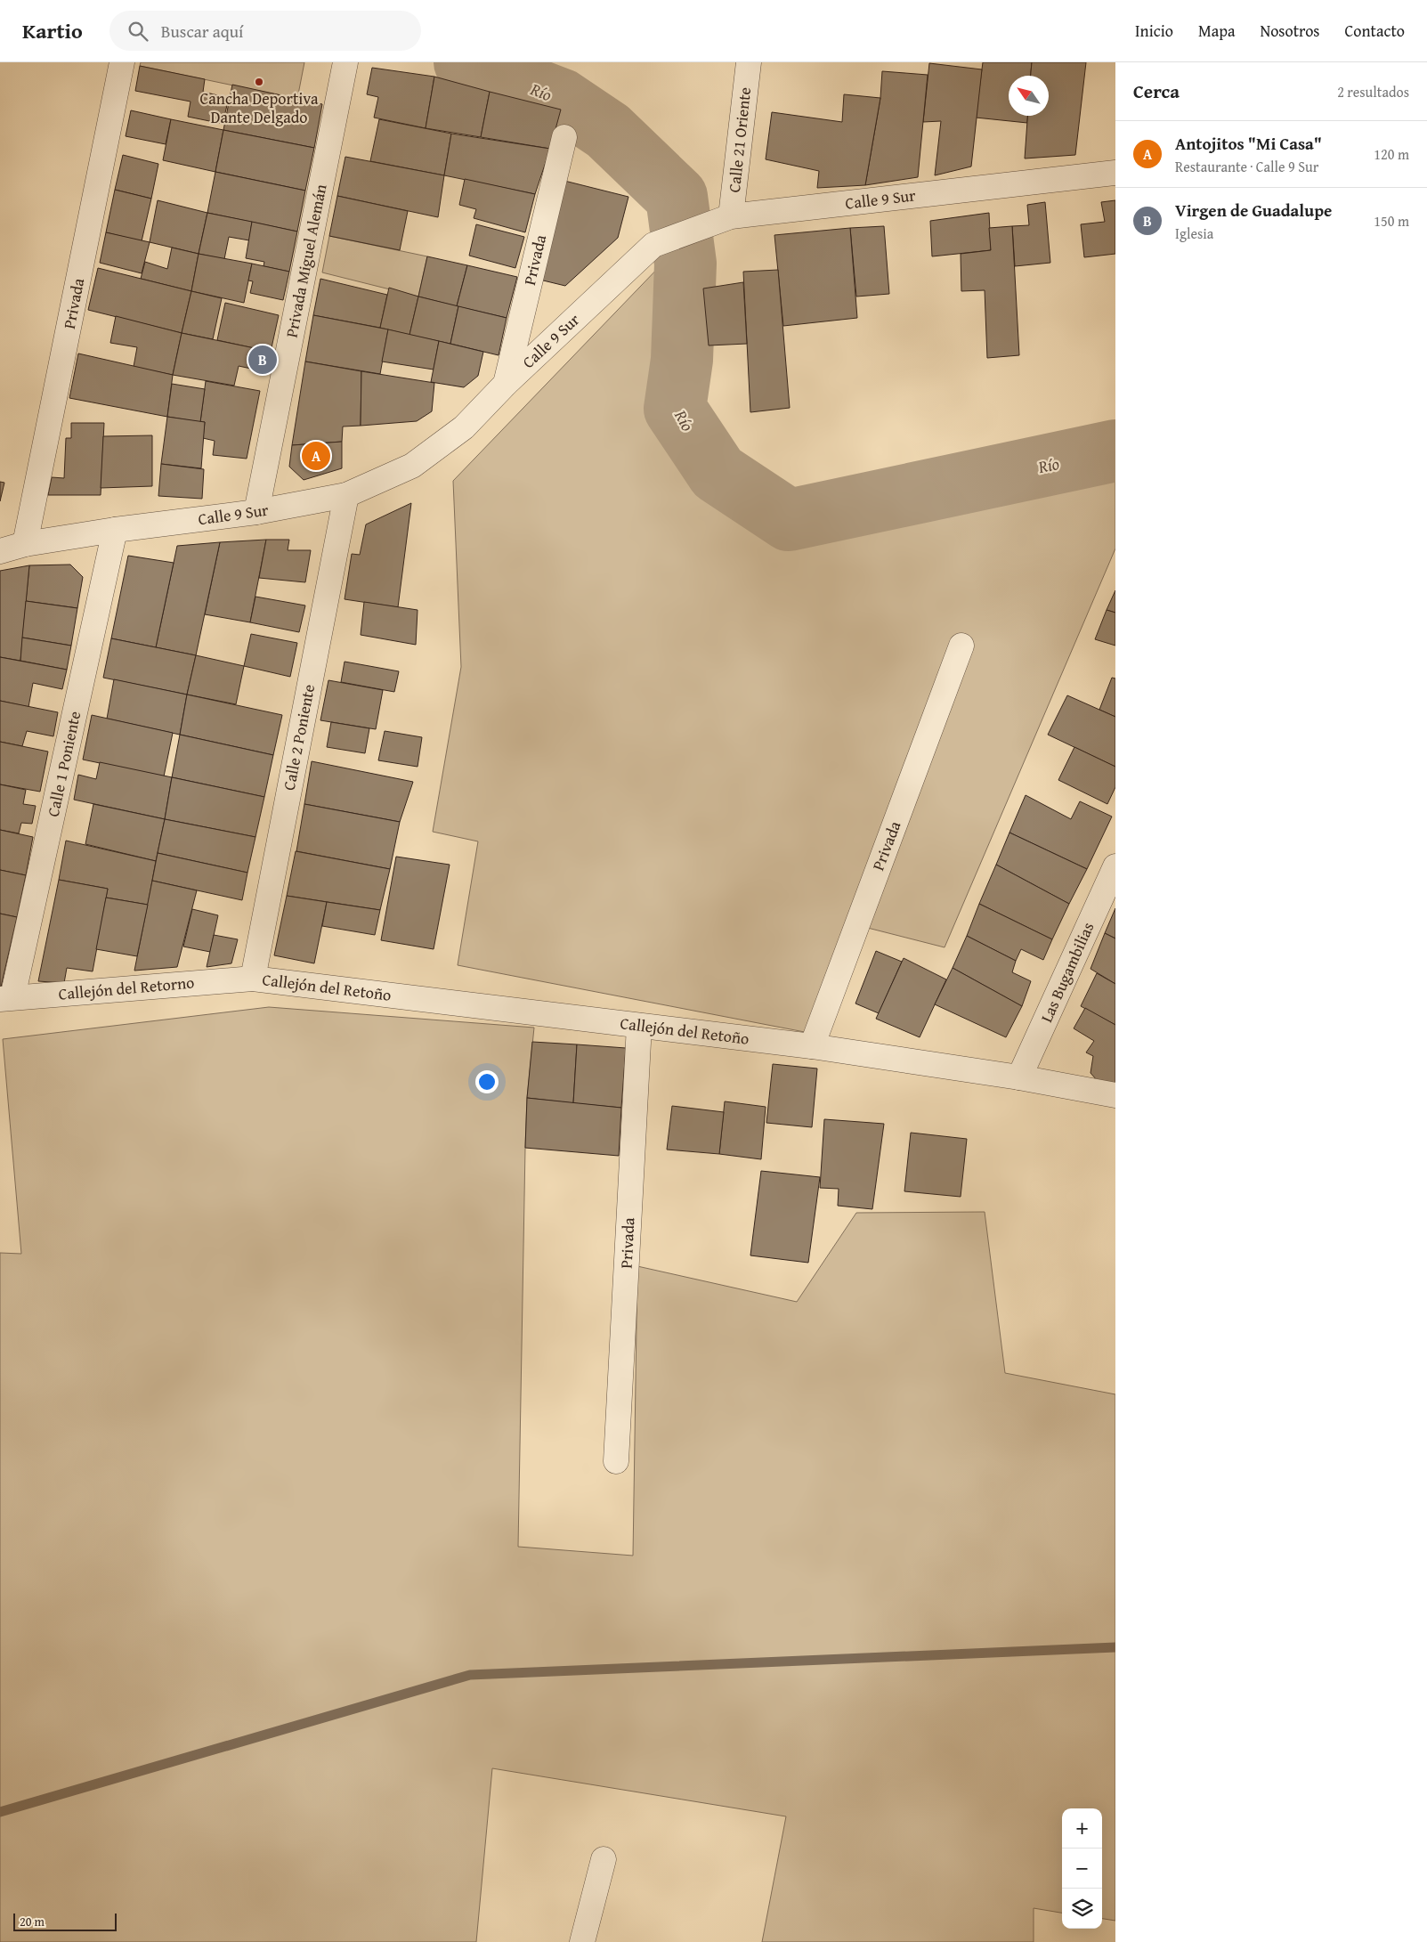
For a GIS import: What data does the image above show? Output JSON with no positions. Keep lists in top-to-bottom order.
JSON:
{
  "streets": {
    "street": [
      "Calle 21 Oriente",
      "Calle 9 Sur",
      "Privada",
      "Privada Miguel Alemán",
      "Calle 2 Poniente",
      "Calle 1 Poniente",
      "Las Bugambilias",
      "Callejón del Retoño",
      "Callejón del Retorno"
    ]
  },
  "crossings": [
    ["Calle 21 Oriente", "Calle 9 Sur"],
    ["Calle 9 Sur", "Privada"],
    ["Calle 9 Sur", "Privada Miguel Alemán"],
    ["Calle 9 Sur", "Calle 2 Poniente"],
    ["Calle 9 Sur", "Calle 1 Poniente"],
    ["Privada", "Callejón del Retoño"],
    ["Calle 2 Poniente", "Callejón del Retoño"],
    ["Calle 2 Poniente", "Callejón del Retorno"],
    ["Calle 1 Poniente", "Callejón del Retorno"],
    ["Las Bugambilias", "Callejón del Retoño"],
    ["Callejón del Retoño", "Callejón del Retorno"]
  ],
  "water": ["Río"],
  "places": ["Cancha Deportiva Dante Delgado"],
  "scale_bar": "20 m",
  "north": "top left",
  "page": {
    "header": "Kartio",
    "search": "Buscar aquí",
    "nav": [
      "Inicio",
      "Mapa",
      "Nosotros",
      "Contacto"
    ],
    "heading": ["Cerca", "2 resultados"],
    "list": [
      {
        "mark": "A",
        "name": "Antojitos \"Mi Casa\"",
        "note": "Restaurante · Calle 9 Sur",
        "value": "120 m"
      },
      {
        "mark": "B",
        "name": "Virgen de Guadalupe",
        "note": "Iglesia",
        "value": "150 m"
      }
    ],
    "pins": ["B", "A"],
    "map_buttons": ["+", "−"],
    "scale": "20 m"
  }
}
